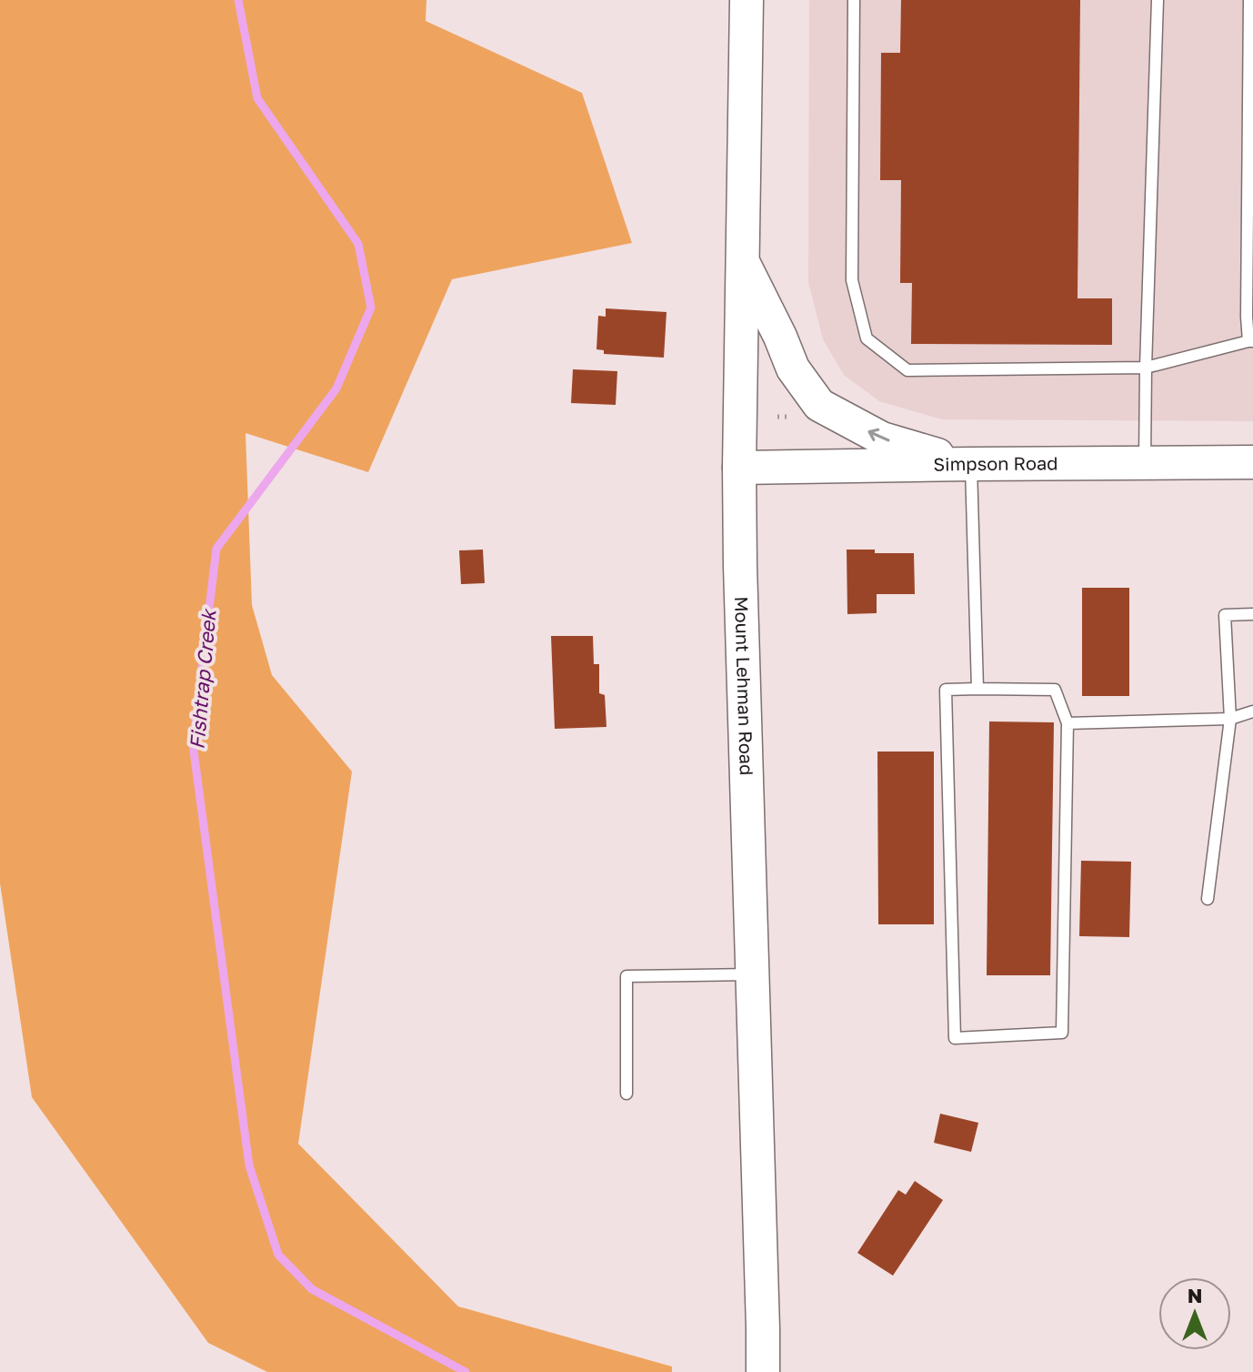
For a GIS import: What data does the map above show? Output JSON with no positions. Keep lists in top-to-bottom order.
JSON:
{
  "streets": {
    "main road": ["Simpson Road", "Mount Lehman Road"]
  },
  "crossings": [
    ["Simpson Road", "Mount Lehman Road"]
  ],
  "water": ["Fishtrap Creek"],
  "north": "top"
}
